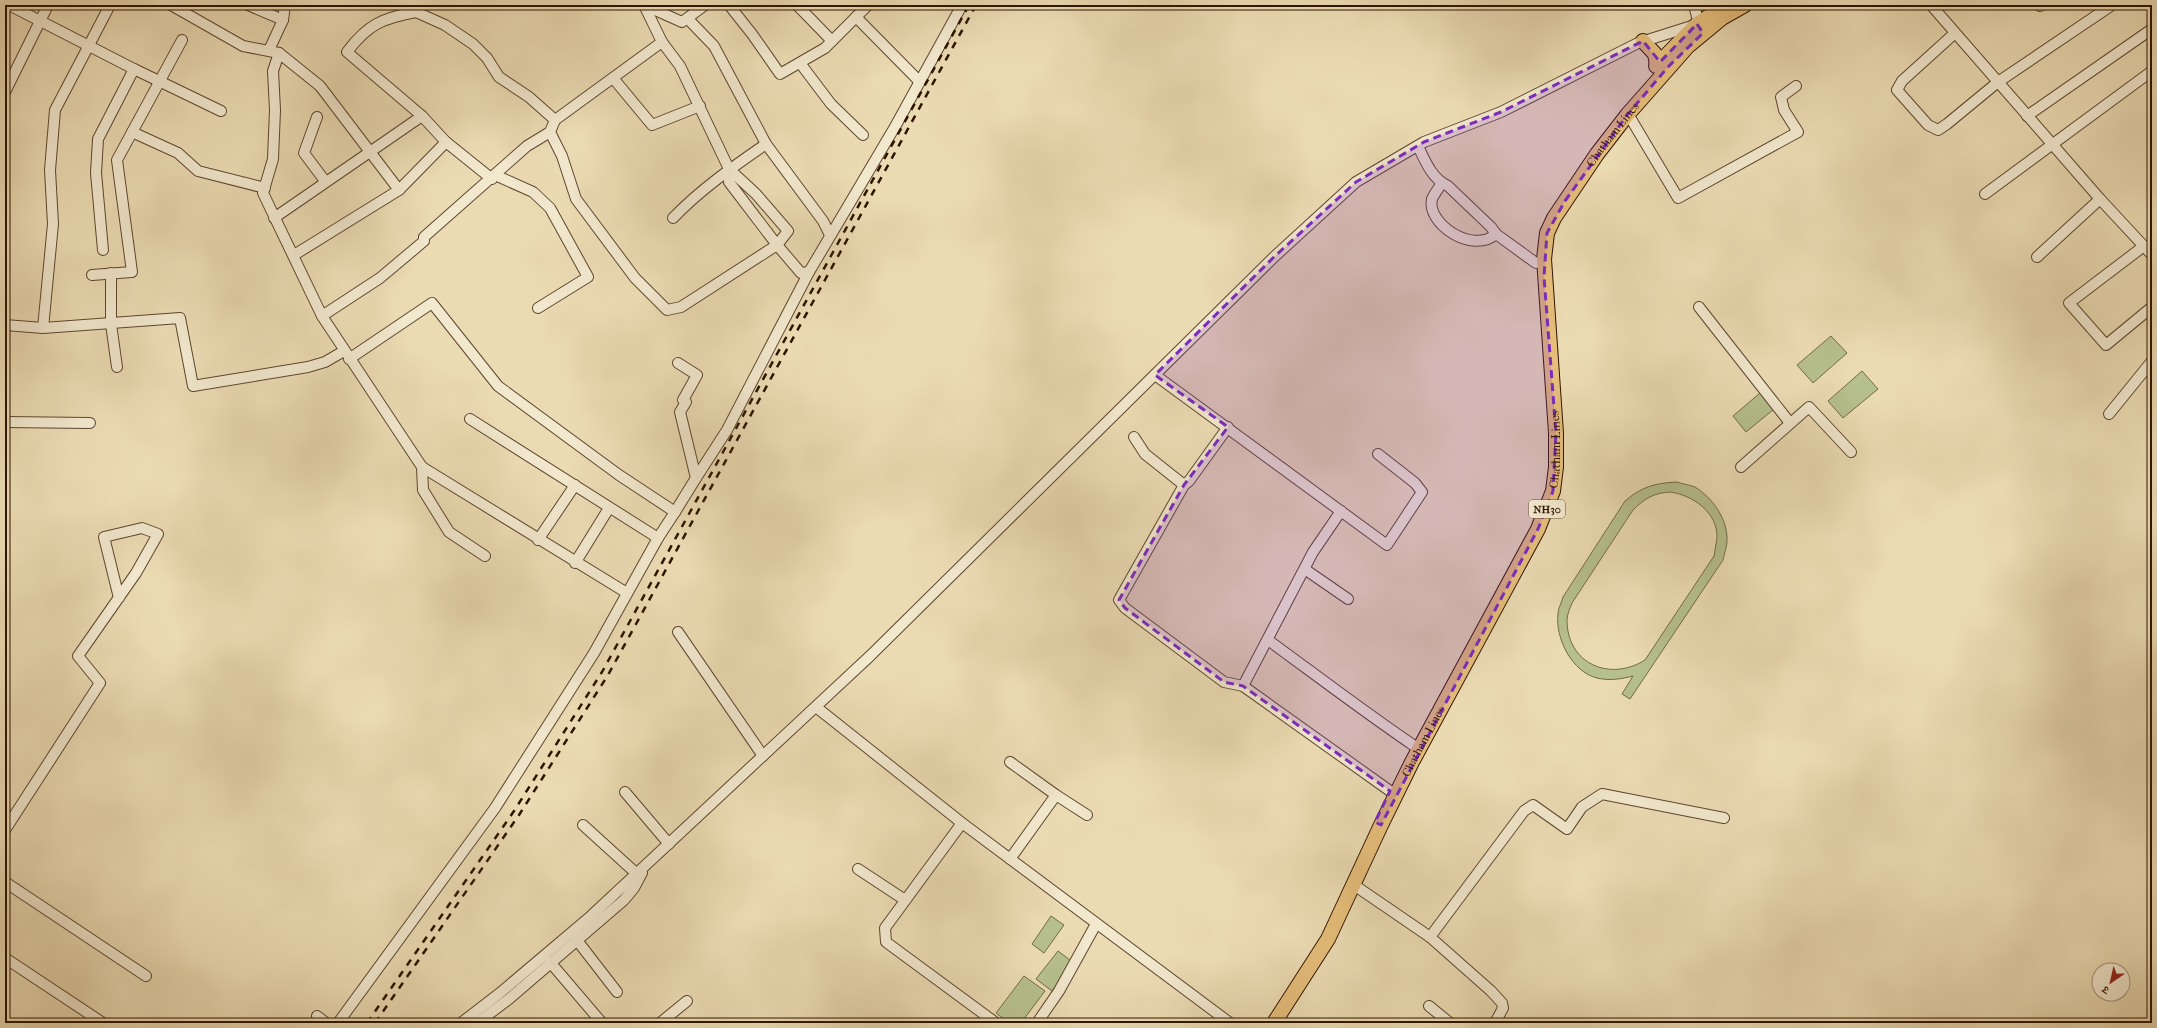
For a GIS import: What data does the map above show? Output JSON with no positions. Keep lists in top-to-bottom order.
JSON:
{
  "streets": {
    "highway": ["Chatham Lines", "NH30"]
  },
  "north": "bottom left"
}
